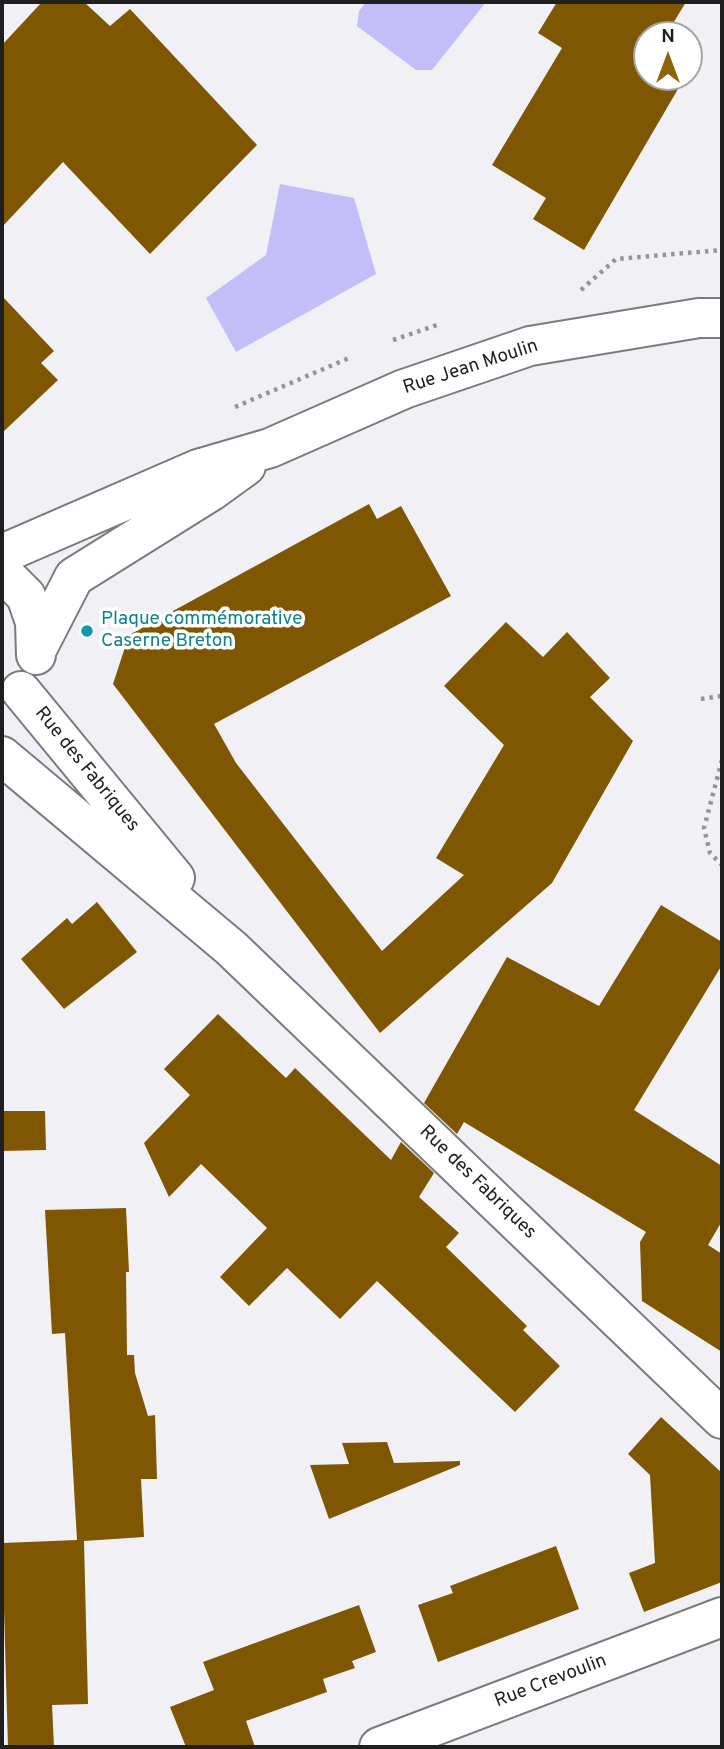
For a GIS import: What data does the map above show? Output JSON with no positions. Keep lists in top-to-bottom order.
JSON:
{
  "streets": {
    "street": ["Rue Jean Moulin", "Rue des Fabriques", "Rue Crevoulin"]
  },
  "crossings": [
    ["Rue Jean Moulin", "Rue des Fabriques"]
  ],
  "places": ["Plaque commémorative Caserne Breton"],
  "north": "top"
}
